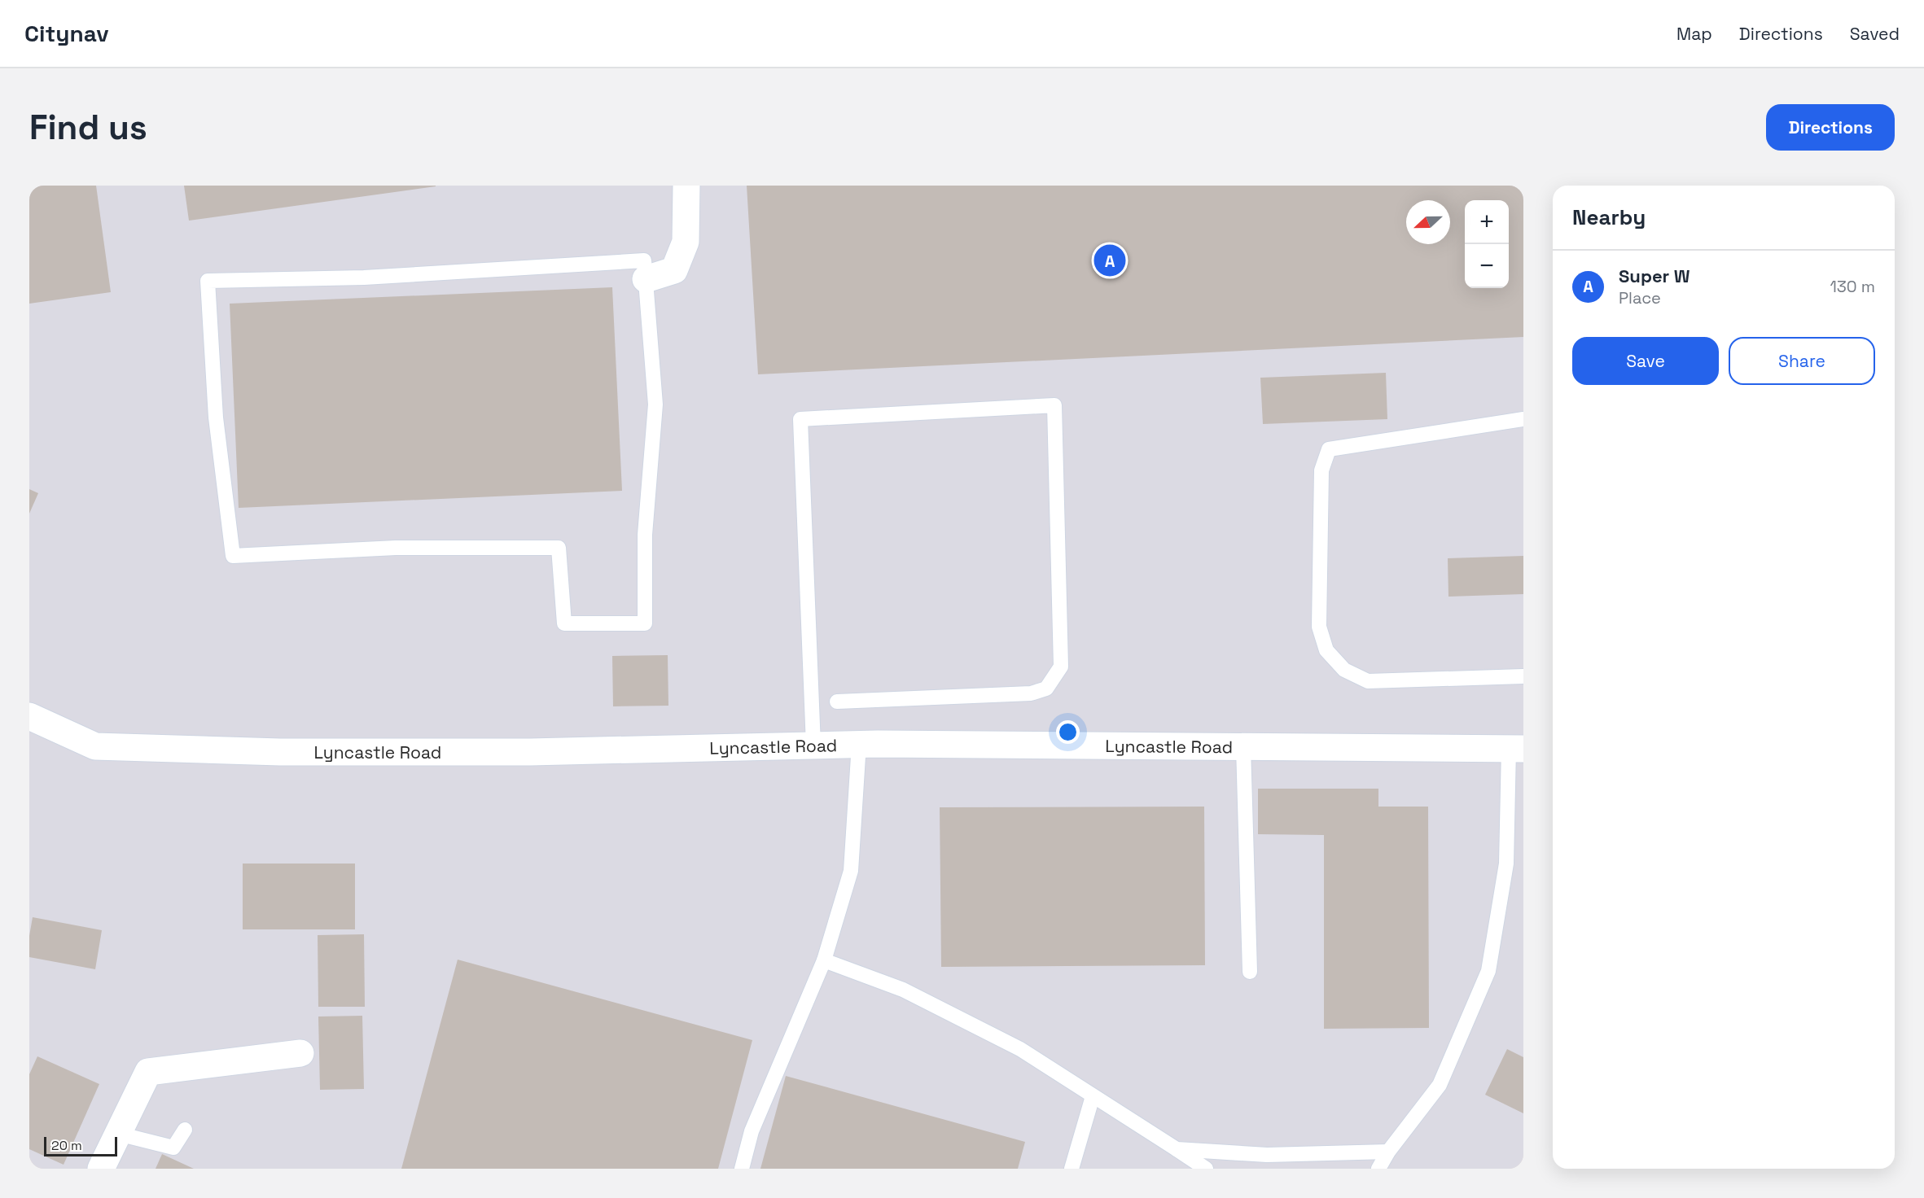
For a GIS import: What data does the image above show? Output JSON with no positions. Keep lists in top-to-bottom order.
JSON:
{
  "streets": {
    "street": ["Lyncastle Road"]
  },
  "scale_bar": "20 m",
  "north": "left",
  "page": {
    "header": "Citynav",
    "nav": ["Map", "Directions", "Saved"],
    "buttons": [
      "Directions",
      ["Save", "Share"]
    ],
    "title": "Find us",
    "heading": "Nearby",
    "map_buttons": ["+", "−"],
    "pins": "A",
    "list": [
      {
        "mark": "A",
        "name": "Super W",
        "note": "Place",
        "value": "130 m"
      }
    ],
    "scale": "20 m"
  }
}
